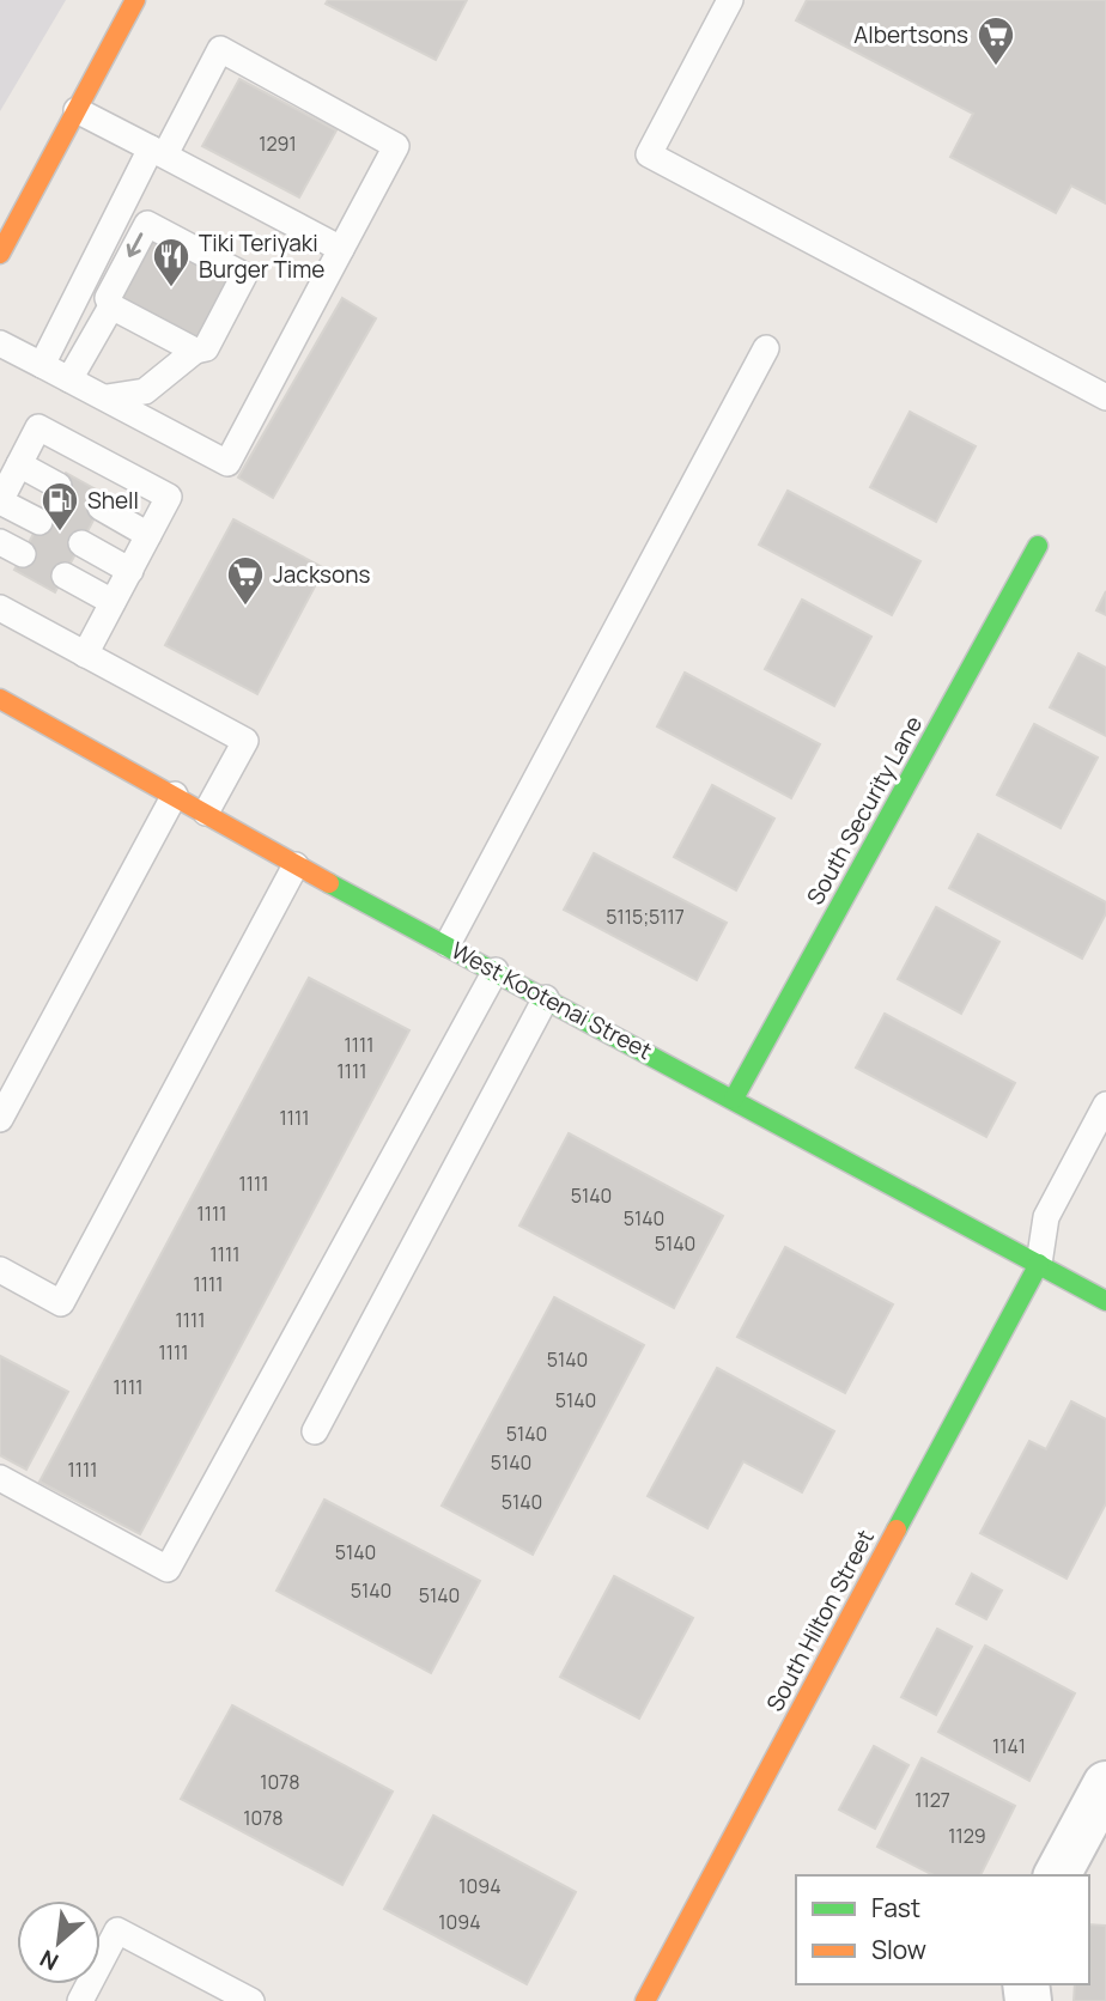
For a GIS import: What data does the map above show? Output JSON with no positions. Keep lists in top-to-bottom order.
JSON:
{
  "streets": {
    "street": ["South Security Lane", "West Kootenai Street", "South Hilton Street"]
  },
  "crossings": [
    ["South Security Lane", "West Kootenai Street"],
    ["West Kootenai Street", "South Hilton Street"]
  ],
  "places": {
    "supermarket": ["Albertsons", "Jacksons"],
    "restaurant": ["Tiki Teriyaki Burger Time"],
    "fuel station": ["Shell"]
  },
  "house_numbers": [
    "1291",
    "5115;5117",
    "1111",
    "1111",
    "1111",
    "1111",
    "5140",
    "1111",
    "5140",
    "5140",
    "1111",
    "1111",
    "1111",
    "1111",
    "5140",
    "1111",
    "5140",
    "5140",
    "5140",
    "1111",
    "5140",
    "5140",
    "5140",
    "5140",
    "1141",
    "1078",
    "1127",
    "1078",
    "1129",
    "1094",
    "1094"
  ],
  "legend": ["Fast", "Slow"],
  "north": "bottom left"
}
